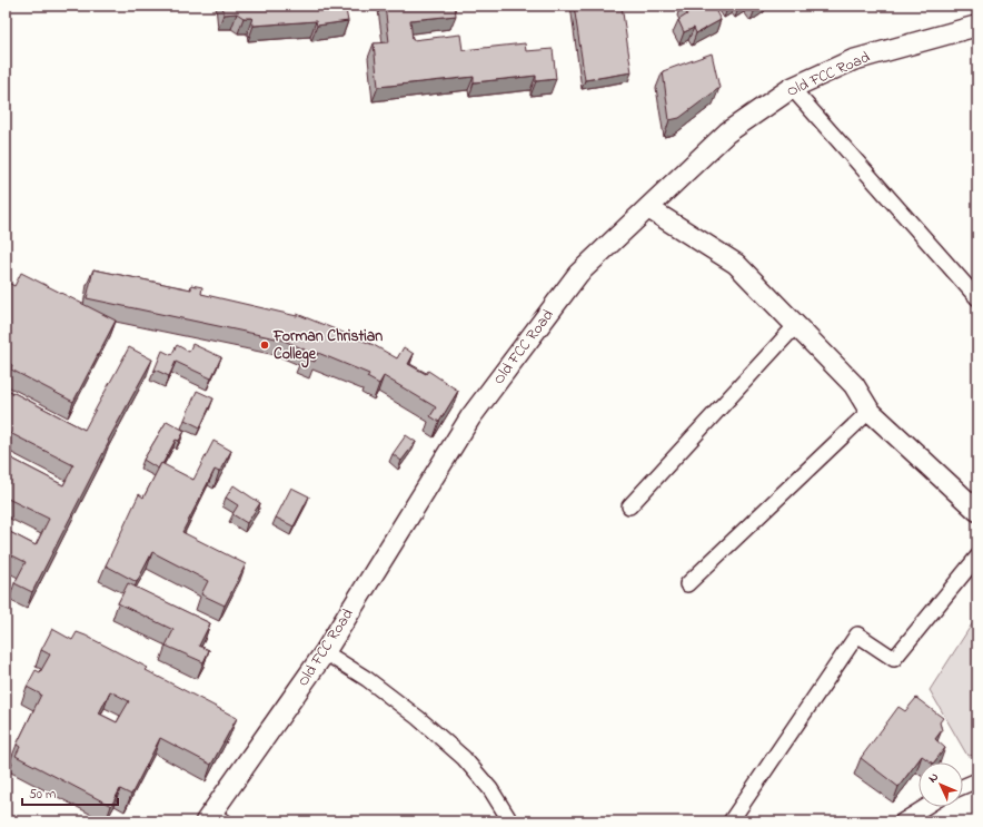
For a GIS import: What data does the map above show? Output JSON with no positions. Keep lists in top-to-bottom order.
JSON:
{
  "streets": {
    "street": ["Old FCC Road"]
  },
  "places": ["Forman Christian College"],
  "scale_bar": "50 m",
  "north": "top left"
}
